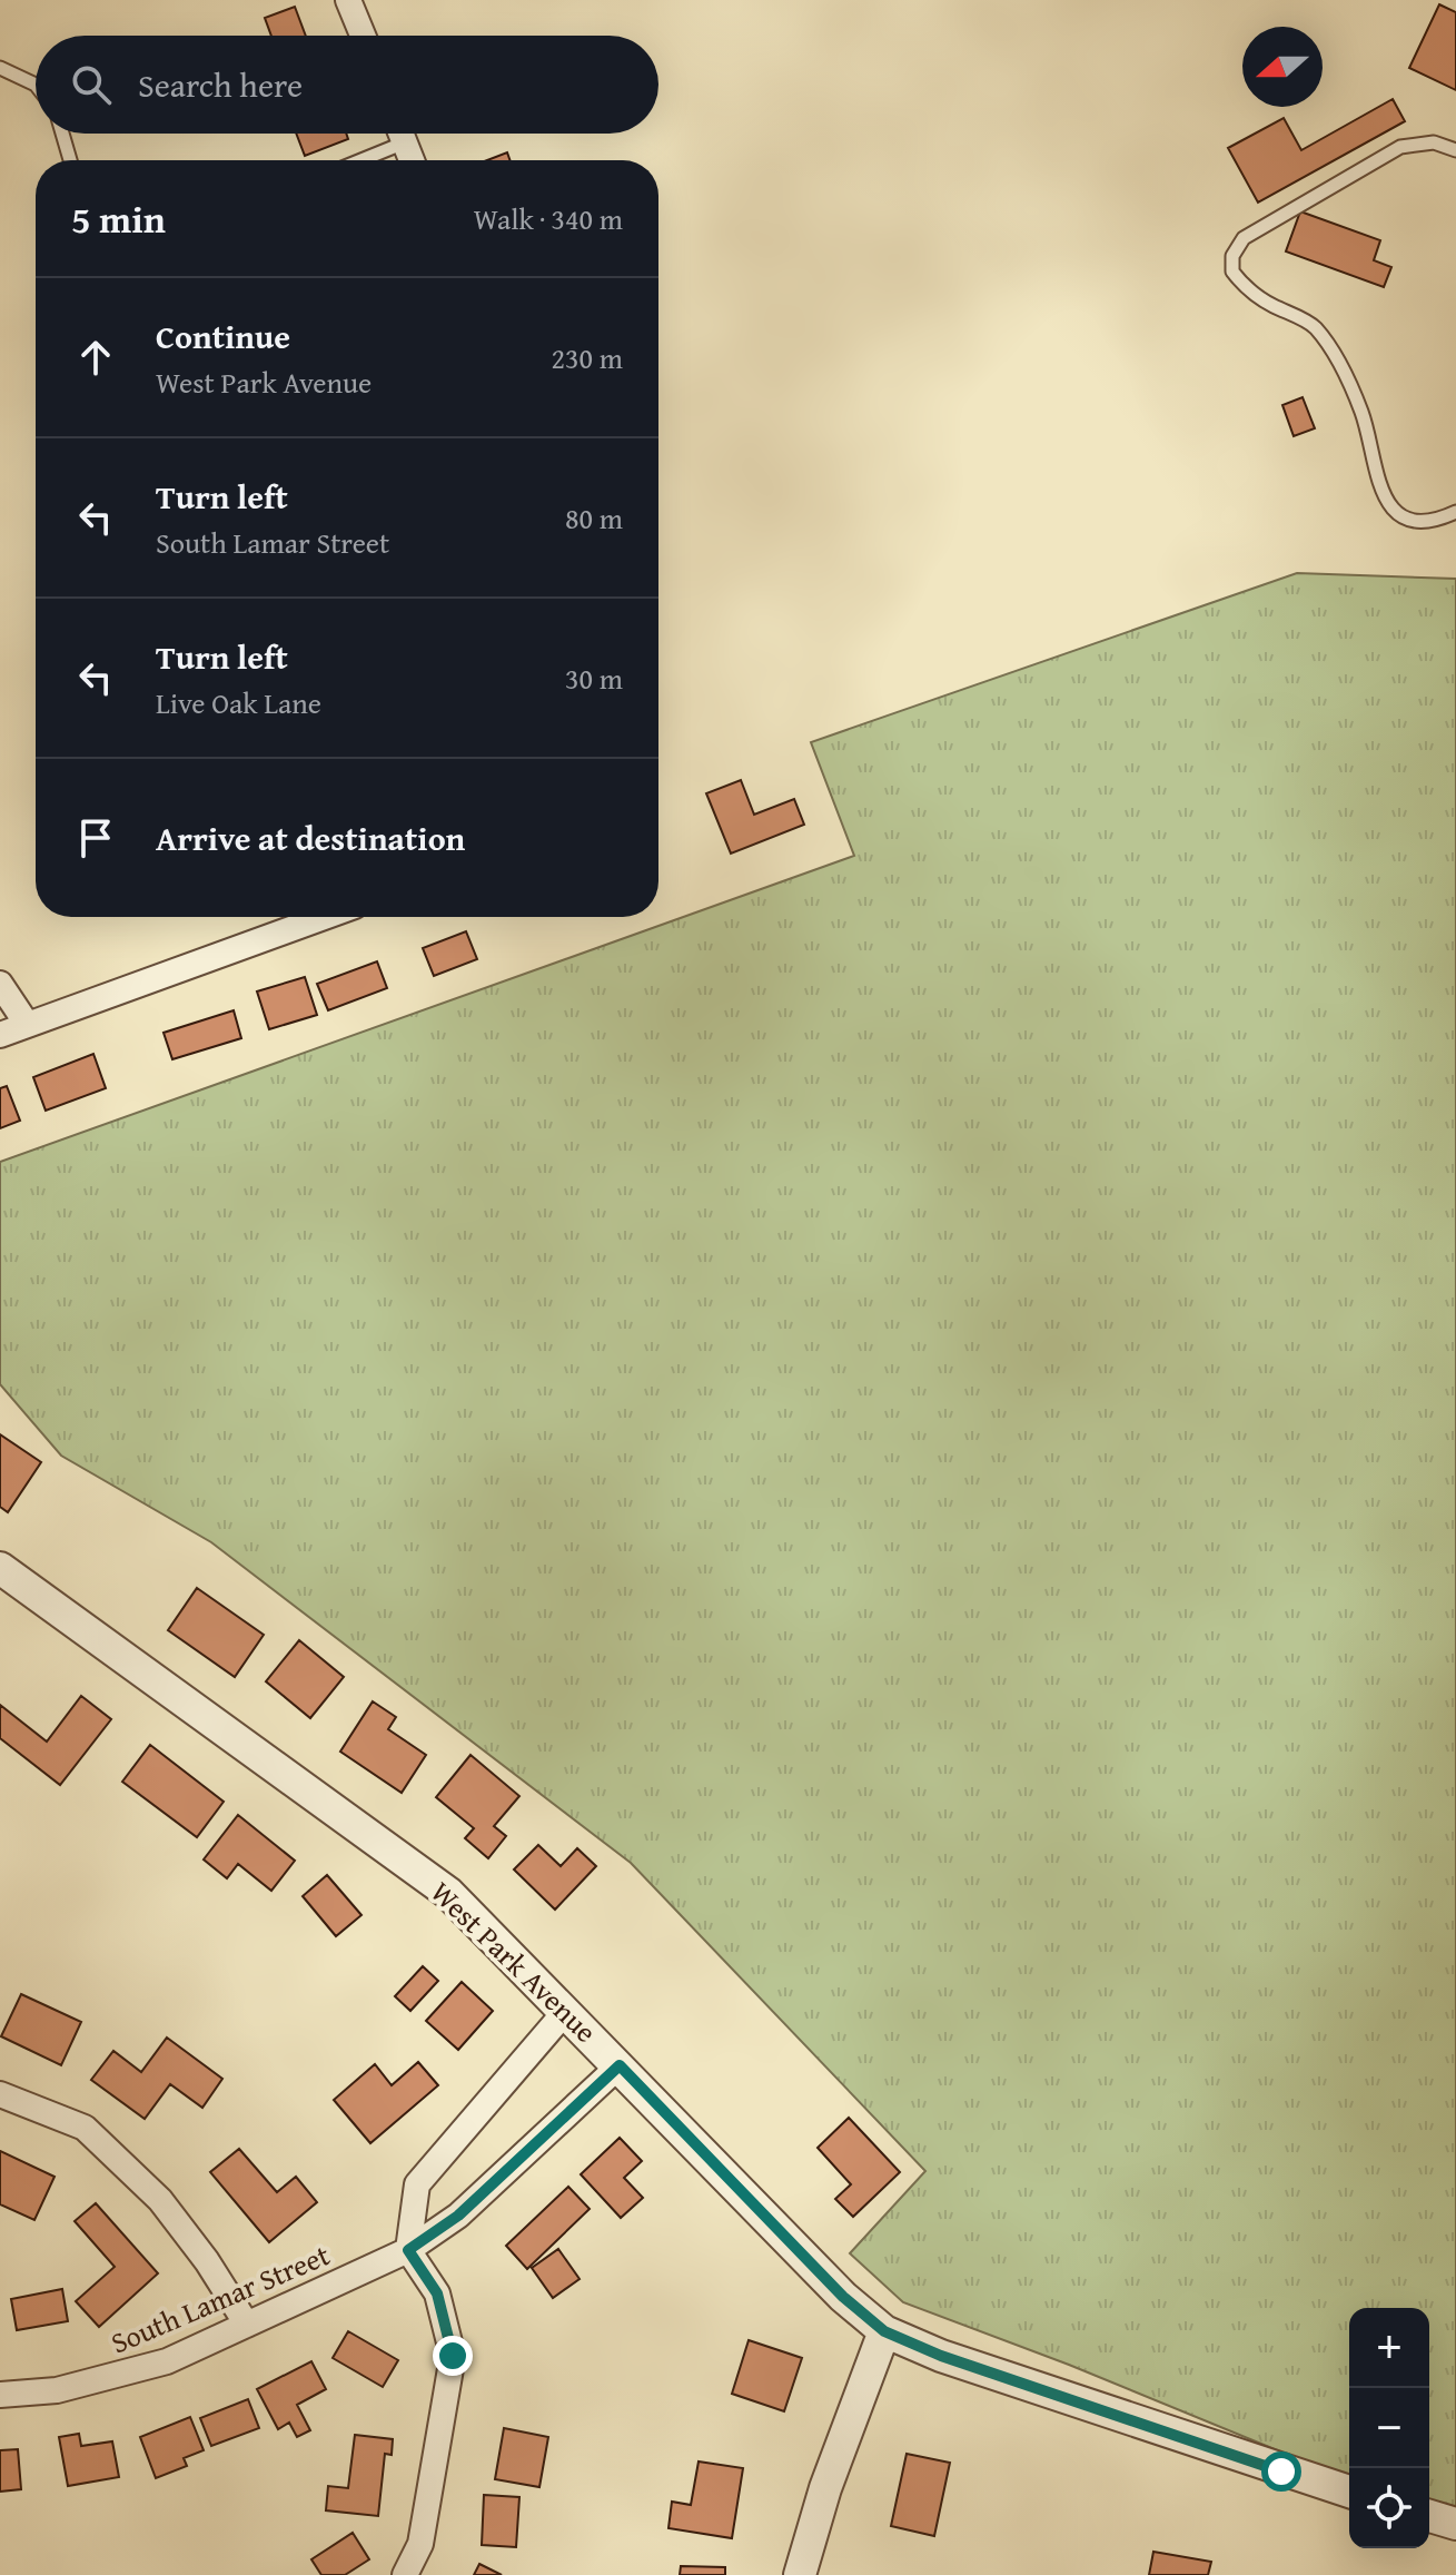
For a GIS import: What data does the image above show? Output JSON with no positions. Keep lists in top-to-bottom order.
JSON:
{
  "streets": {
    "street": ["West Park Avenue", "South Lamar Street"]
  },
  "crossings": [
    ["West Park Avenue", "South Lamar Street"]
  ],
  "north": "left",
  "page": {
    "search": "Search here",
    "heading": ["5 min", "Walk · 340 m"],
    "list": [
      ["Continue", "West Park Avenue", "230 m"],
      ["Turn left", "South Lamar Street", "80 m"],
      ["Turn left", "Live Oak Lane", "30 m"],
      "Arrive at destination"
    ],
    "map_buttons": ["+", "−"]
  }
}
